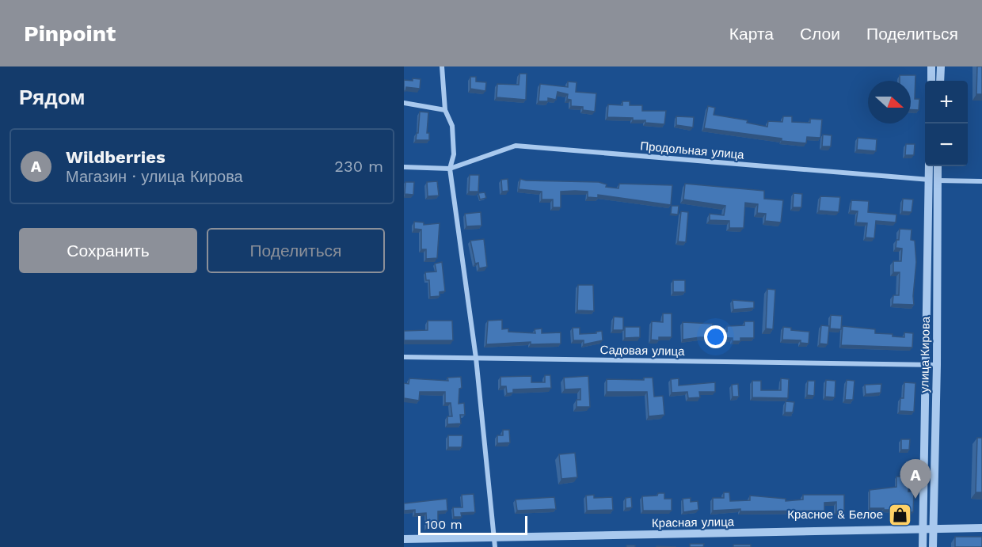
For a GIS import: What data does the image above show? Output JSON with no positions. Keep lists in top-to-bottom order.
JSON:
{
  "streets": {
    "street": [
      "Продольная улица",
      "Садовая улица",
      "улица Кирова",
      "Красная улица"
    ]
  },
  "crossings": [
    ["Продольная улица", "улица Кирова"],
    ["Садовая улица", "улица Кирова"],
    ["улица Кирова", "Красная улица"]
  ],
  "places": {
    "shop": ["Красное & Белое"]
  },
  "scale_bar": "100 m",
  "north": "right",
  "page": {
    "header": "Pinpoint",
    "nav": ["Карта", "Слои", "Поделиться"],
    "heading": "Рядом",
    "map_buttons": ["+", "−"],
    "list": [
      {
        "mark": "A",
        "name": "Wildberries",
        "note": "Магазин · улица Кирова",
        "value": "230 m"
      }
    ],
    "buttons": ["Сохранить", "Поделиться"],
    "pins": "A",
    "scale": "100 m"
  }
}
